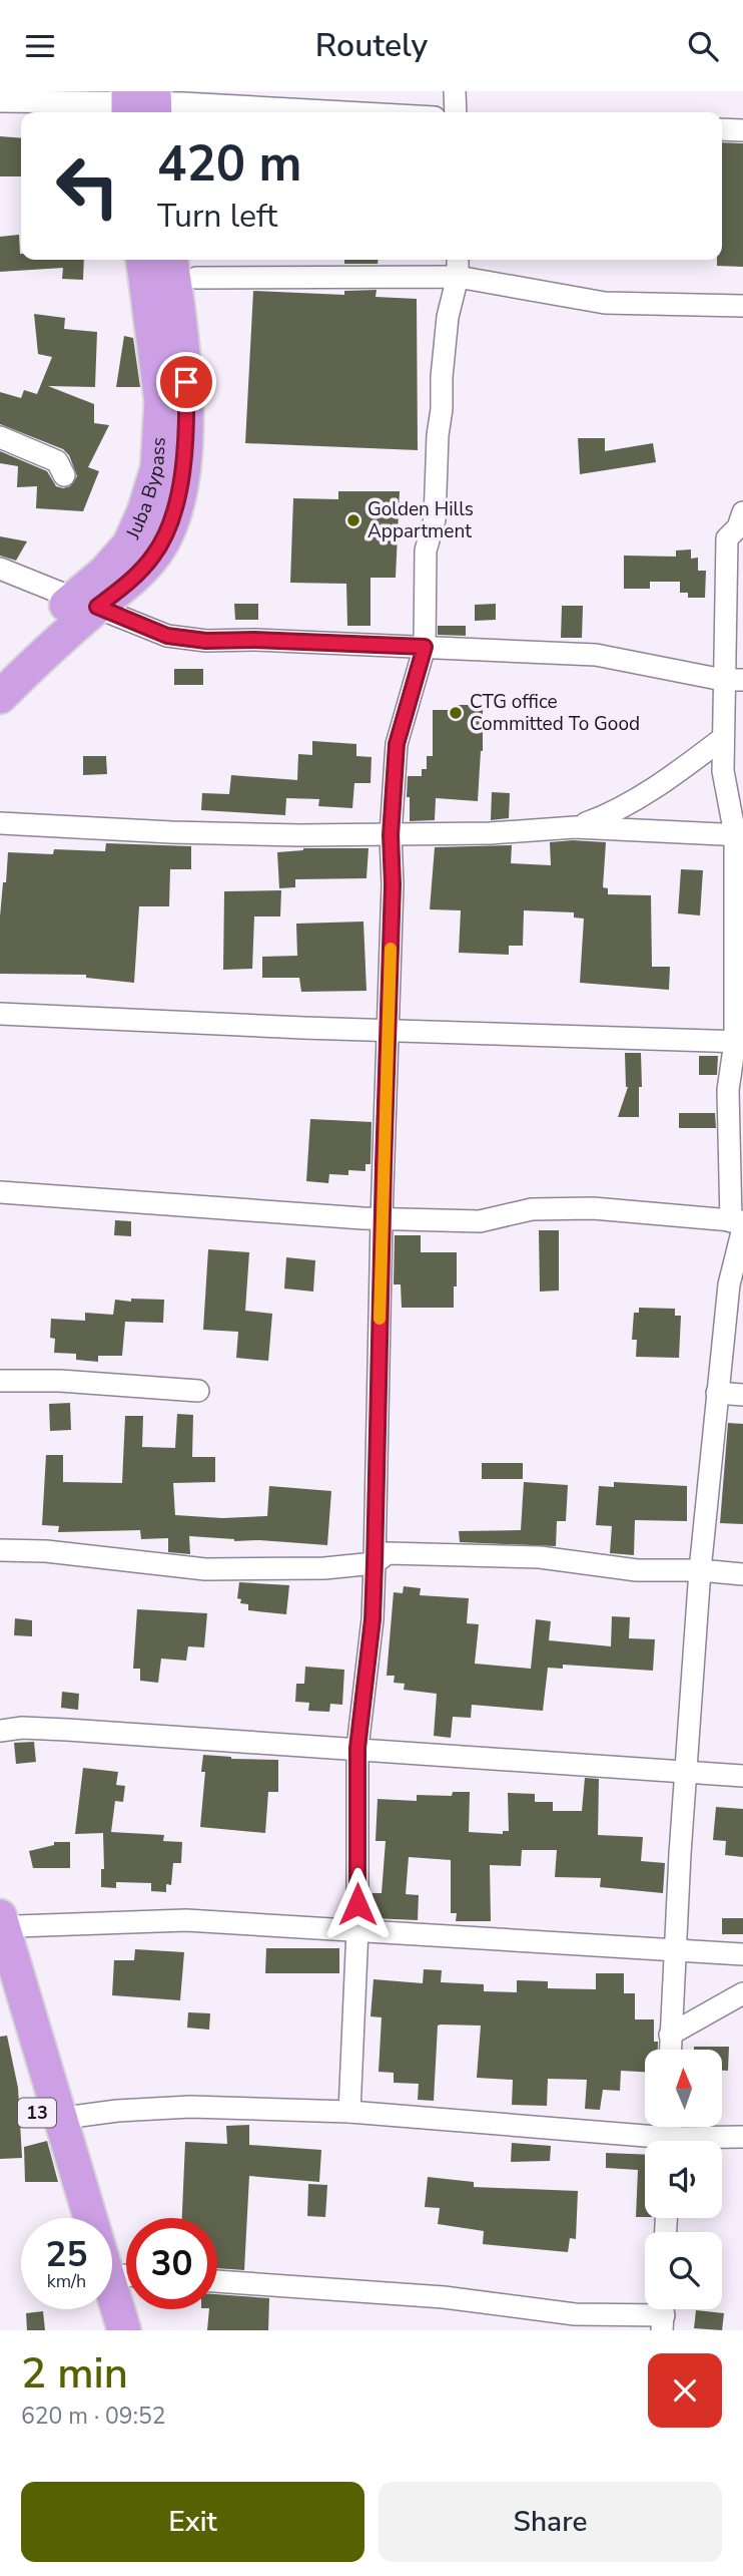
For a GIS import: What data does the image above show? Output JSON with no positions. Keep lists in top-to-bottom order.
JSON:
{
  "streets": {
    "main road": ["Juba Bypass", "13"]
  },
  "places": ["Golden Hills Appartment", "CTG office Committed To Good"],
  "north": "top",
  "page": {
    "header": "Routely",
    "turn": ["420 m", "Turn left"],
    "speed": "25 km/h",
    "limit": "30",
    "heading": ["2 min", "620 m · 09:52"],
    "buttons": ["Exit", "Share"]
  }
}
